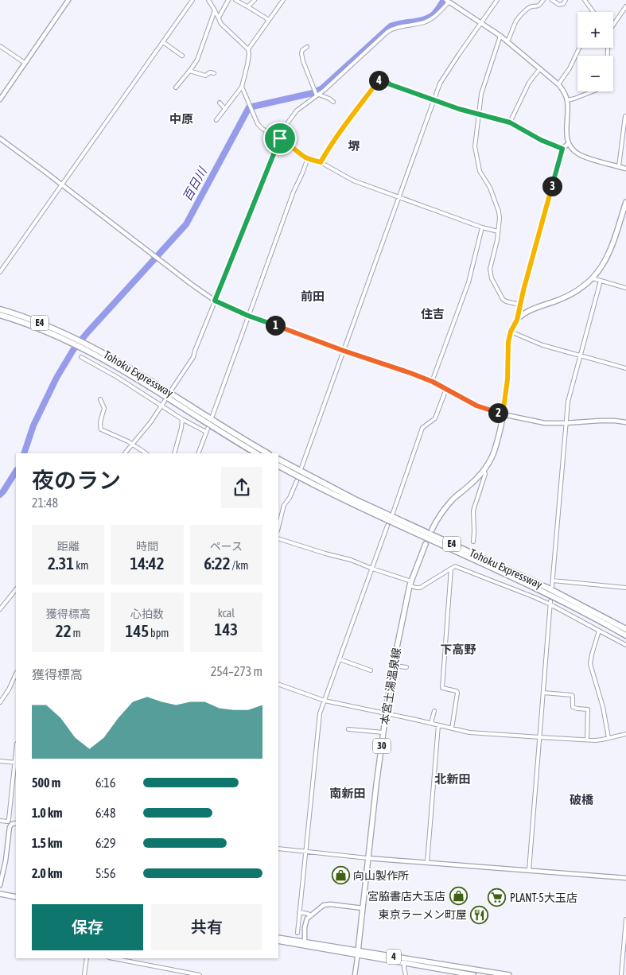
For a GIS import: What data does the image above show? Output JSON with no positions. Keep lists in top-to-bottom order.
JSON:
{
  "streets": {
    "highway": ["E4", "Tohoku Expressway"],
    "main road": ["本宮土湯温泉線", "30", "4"]
  },
  "crossings": [
    ["本宮土湯温泉線", "4"]
  ],
  "districts": [
    "中原",
    "堺",
    "前田",
    "住吉",
    "下高野",
    "北新田",
    "南新田",
    "破橋"
  ],
  "water": ["百日川"],
  "places": {
    "shop": ["向山製作所", "宮脇書店大玉店"],
    "supermarket": ["PLANT-5大玉店"],
    "restaurant": ["東京ラーメン町屋"]
  },
  "page": {
    "map_buttons": ["+", "−"],
    "pins": [
      "4",
      "3",
      "1",
      "2"
    ],
    "heading": ["夜のラン", "21:48"],
    "stats": [
      ["距離", "2.31 km"],
      ["時間", "14:42"],
      ["ペース", "6:22 /km"],
      ["獲得標高", "22 m"],
      ["心拍数", "145 bpm"],
      ["kcal", "143"]
    ],
    "chart": ["獲得標高", "254–273 m"],
    "list": [
      {
        "name": "500 m",
        "note": "6:16"
      },
      {
        "name": "1.0 km",
        "note": "6:48"
      },
      {
        "name": "1.5 km",
        "note": "6:29"
      },
      {
        "name": "2.0 km",
        "note": "5:56"
      }
    ],
    "buttons": ["保存", "共有"]
  }
}
